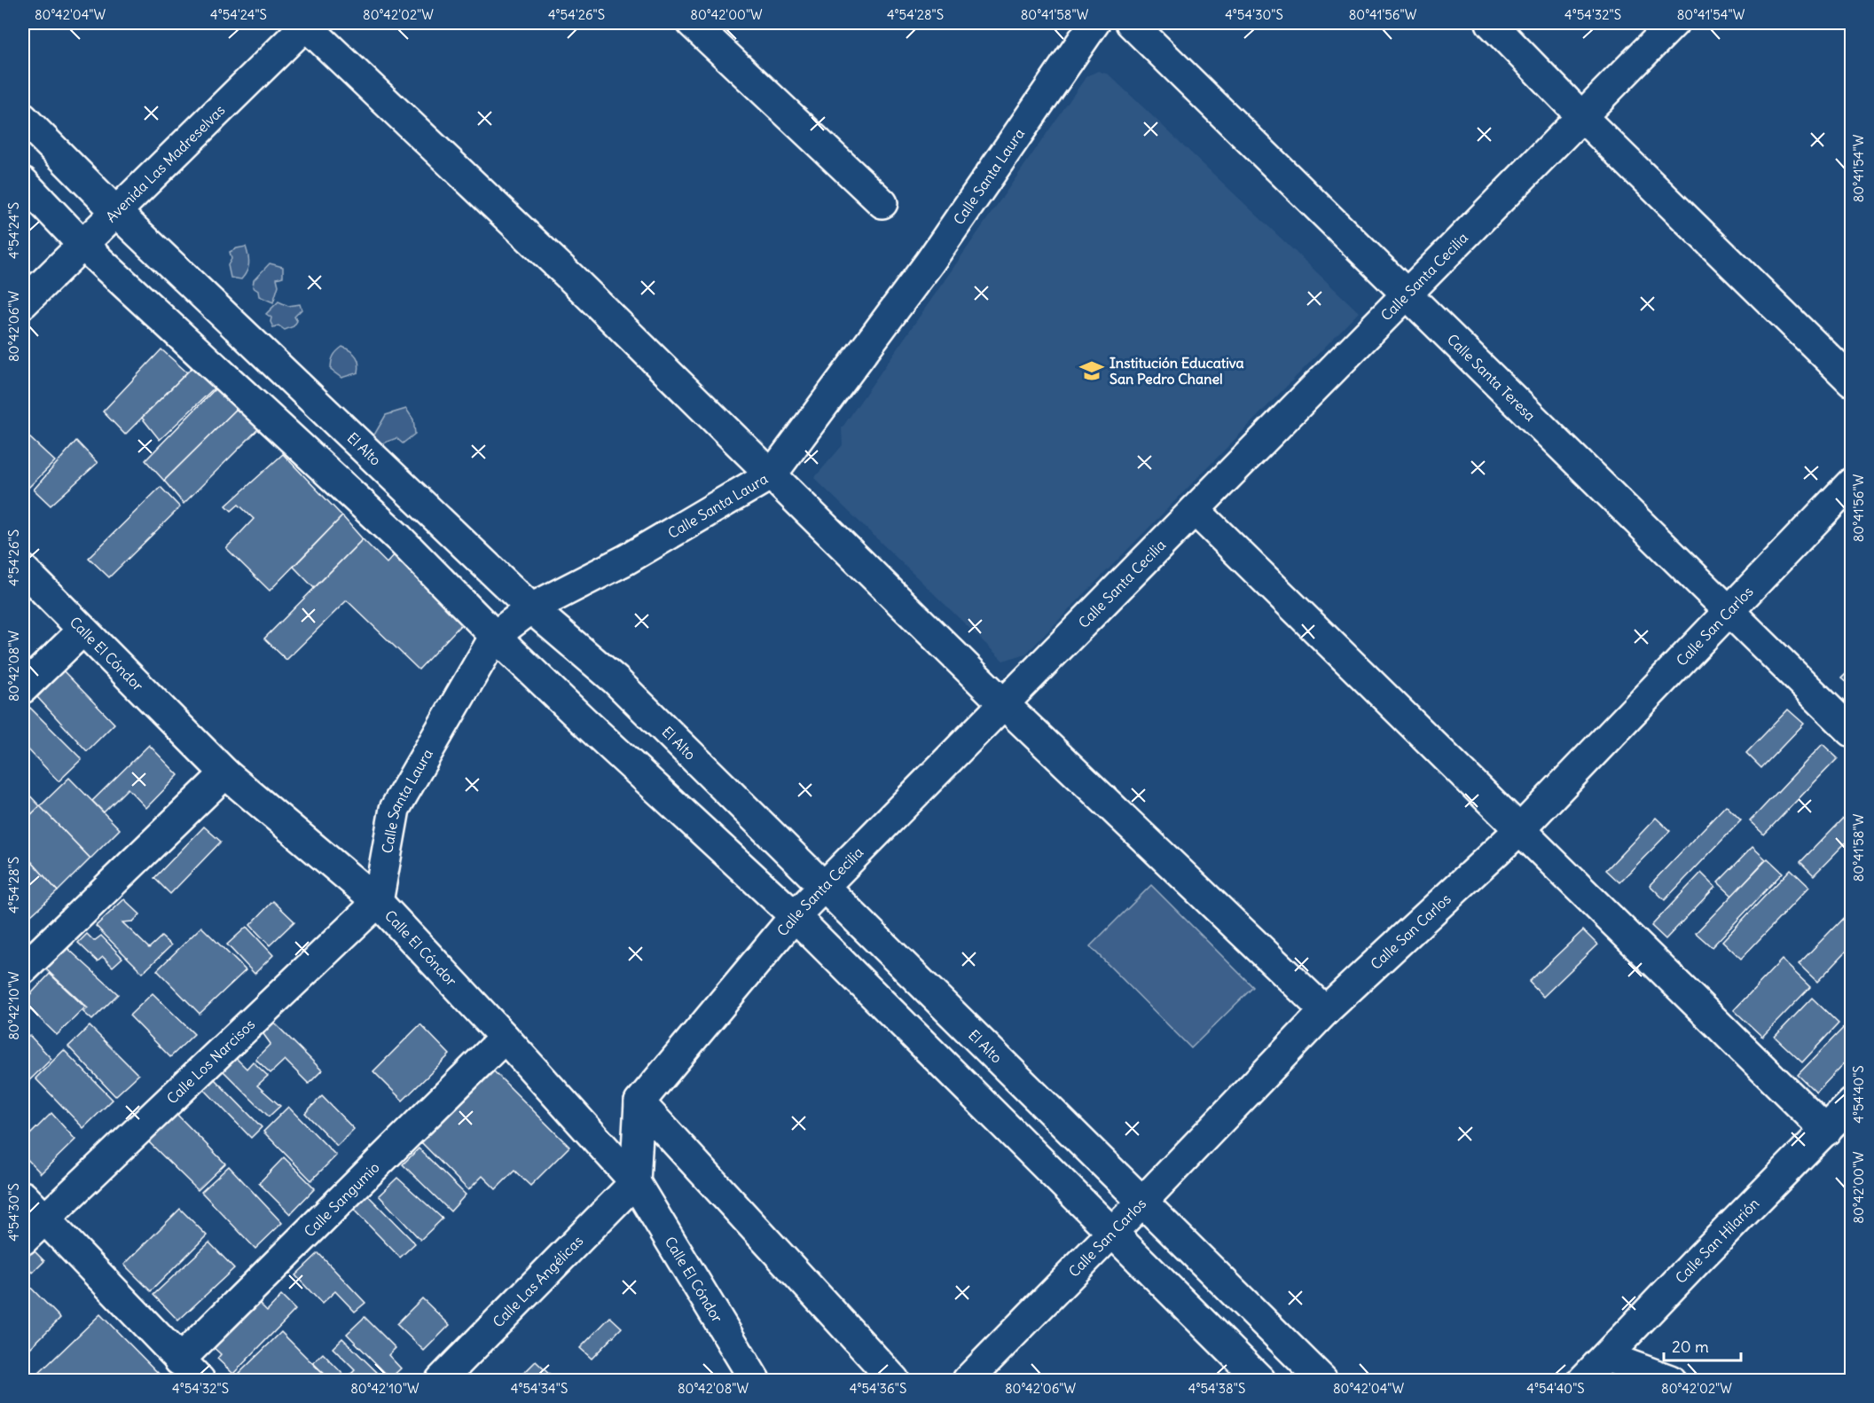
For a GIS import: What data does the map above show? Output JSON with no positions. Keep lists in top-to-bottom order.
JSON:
{
  "streets": {
    "street": [
      "Avenida Las Madreselvas",
      "Calle Santa Laura",
      "Calle Santa Cecilia",
      "Calle Santa Teresa",
      "El Alto",
      "Calle San Carlos",
      "Calle El Cóndor",
      "Calle Los Narcisos",
      "Calle Sangumio",
      "Calle San Hilarión",
      "Calle Las Angélicas"
    ]
  },
  "crossings": [
    ["Avenida Las Madreselvas", "El Alto"],
    ["Calle Santa Laura", "El Alto"],
    ["Calle Santa Laura", "Calle El Cóndor"],
    ["Calle Santa Laura", "Calle Los Narcisos"],
    ["Calle Santa Cecilia", "Calle Santa Teresa"],
    ["Calle Santa Cecilia", "El Alto"],
    ["Calle Santa Teresa", "Calle San Carlos"],
    ["El Alto", "Calle San Carlos"],
    ["Calle El Cóndor", "Calle Los Narcisos"],
    ["Calle El Cóndor", "Calle Sangumio"],
    ["Calle El Cóndor", "Calle Las Angélicas"]
  ],
  "places": {
    "school or university": ["Institución Educativa San Pedro Chanel"]
  },
  "scale_bar": "20 m",
  "coordinates": [
    "80°42'04\"W",
    "4°54'24\"S",
    "80°42'02\"W",
    "4°54'26\"S",
    "80°42'00\"W",
    "4°54'28\"S",
    "80°41'58\"W",
    "4°54'30\"S",
    "80°41'56\"W",
    "4°54'32\"S",
    "80°41'54\"W",
    "80°42'06\"W",
    "80°42'08\"W",
    "80°42'10\"W",
    "4°54'40\"S",
    "4°54'34\"S",
    "4°54'36\"S",
    "4°54'38\"S"
  ]
}
